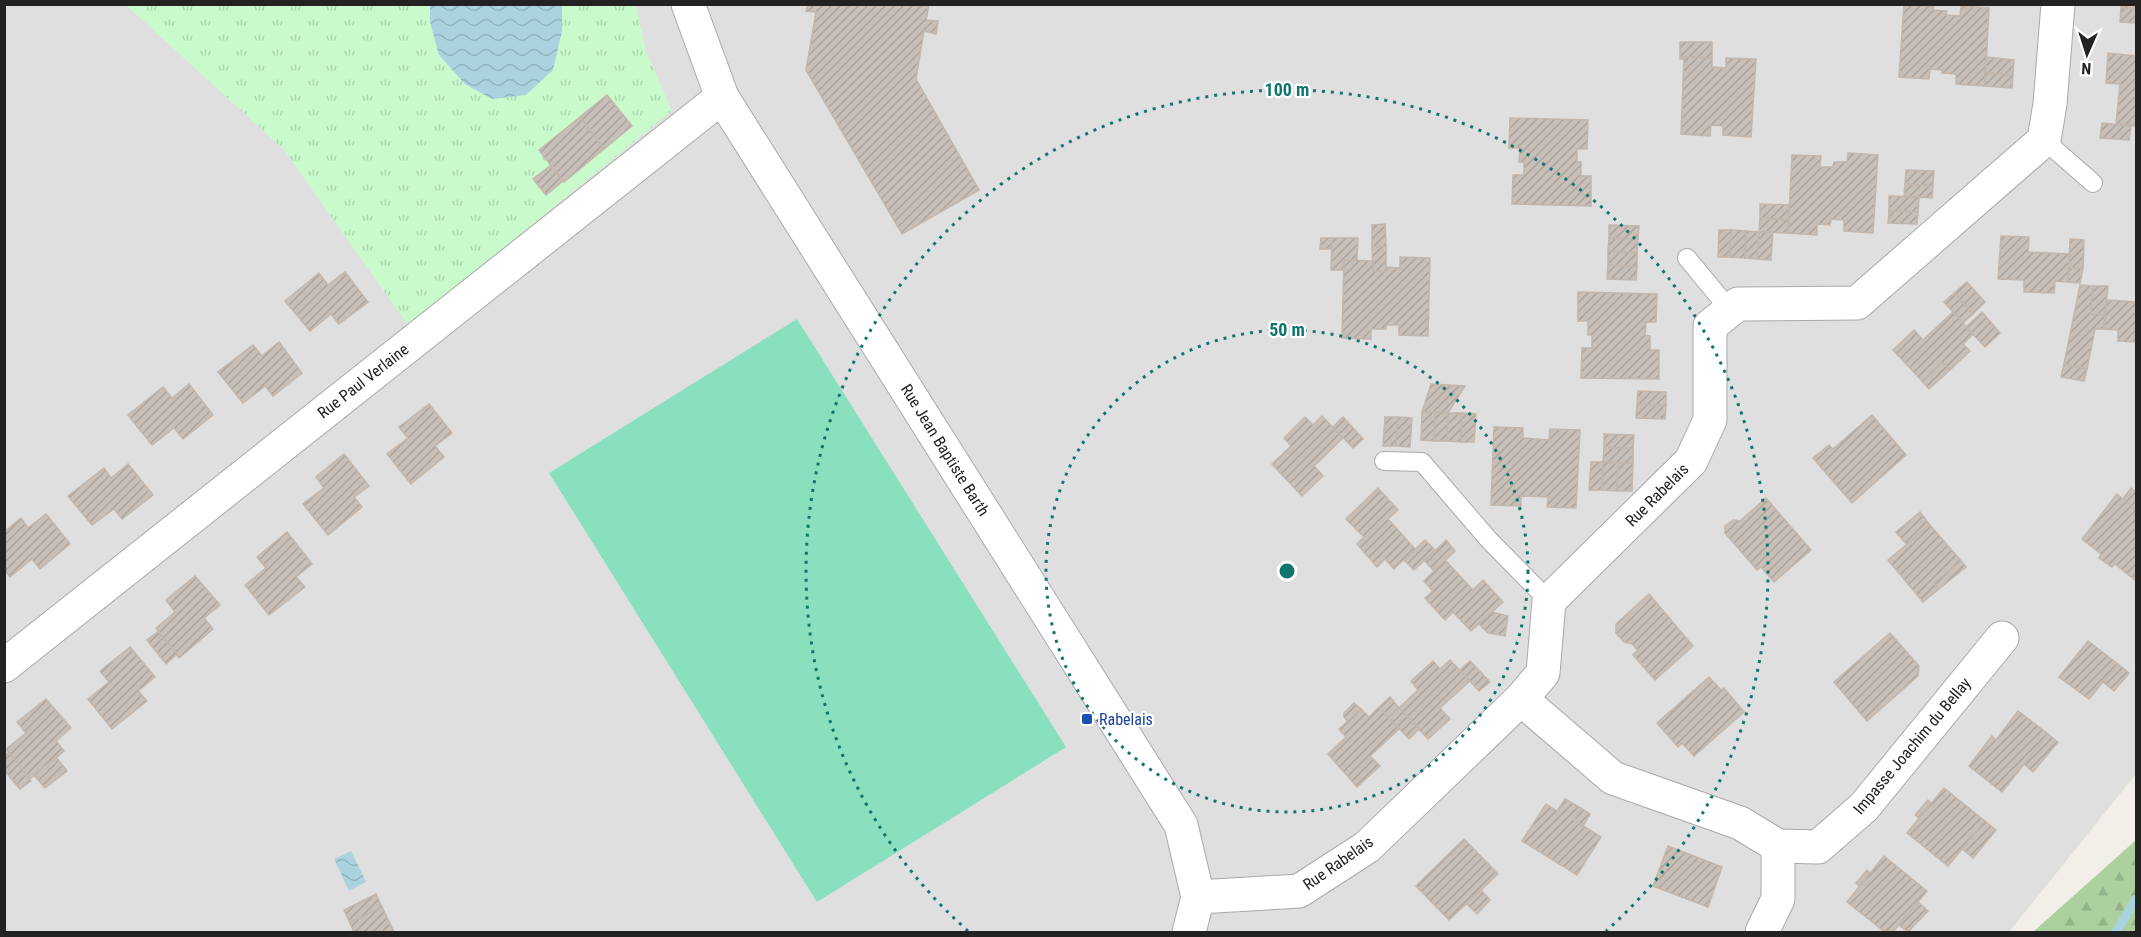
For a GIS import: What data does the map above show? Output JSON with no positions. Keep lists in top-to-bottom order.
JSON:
{
  "streets": {
    "street": [
      "Rue Paul Verlaine",
      "Rue Jean Baptiste Barth",
      "Rue Rabelais",
      "Impasse Joachim du Bellay"
    ]
  },
  "crossings": [
    ["Rue Paul Verlaine", "Rue Jean Baptiste Barth"],
    ["Rue Jean Baptiste Barth", "Rue Rabelais"],
    ["Rue Rabelais", "Impasse Joachim du Bellay"]
  ],
  "places": {
    "transit": ["Rabelais"]
  },
  "north": "bottom",
  "rings": ["100 m", "50 m"]
}
